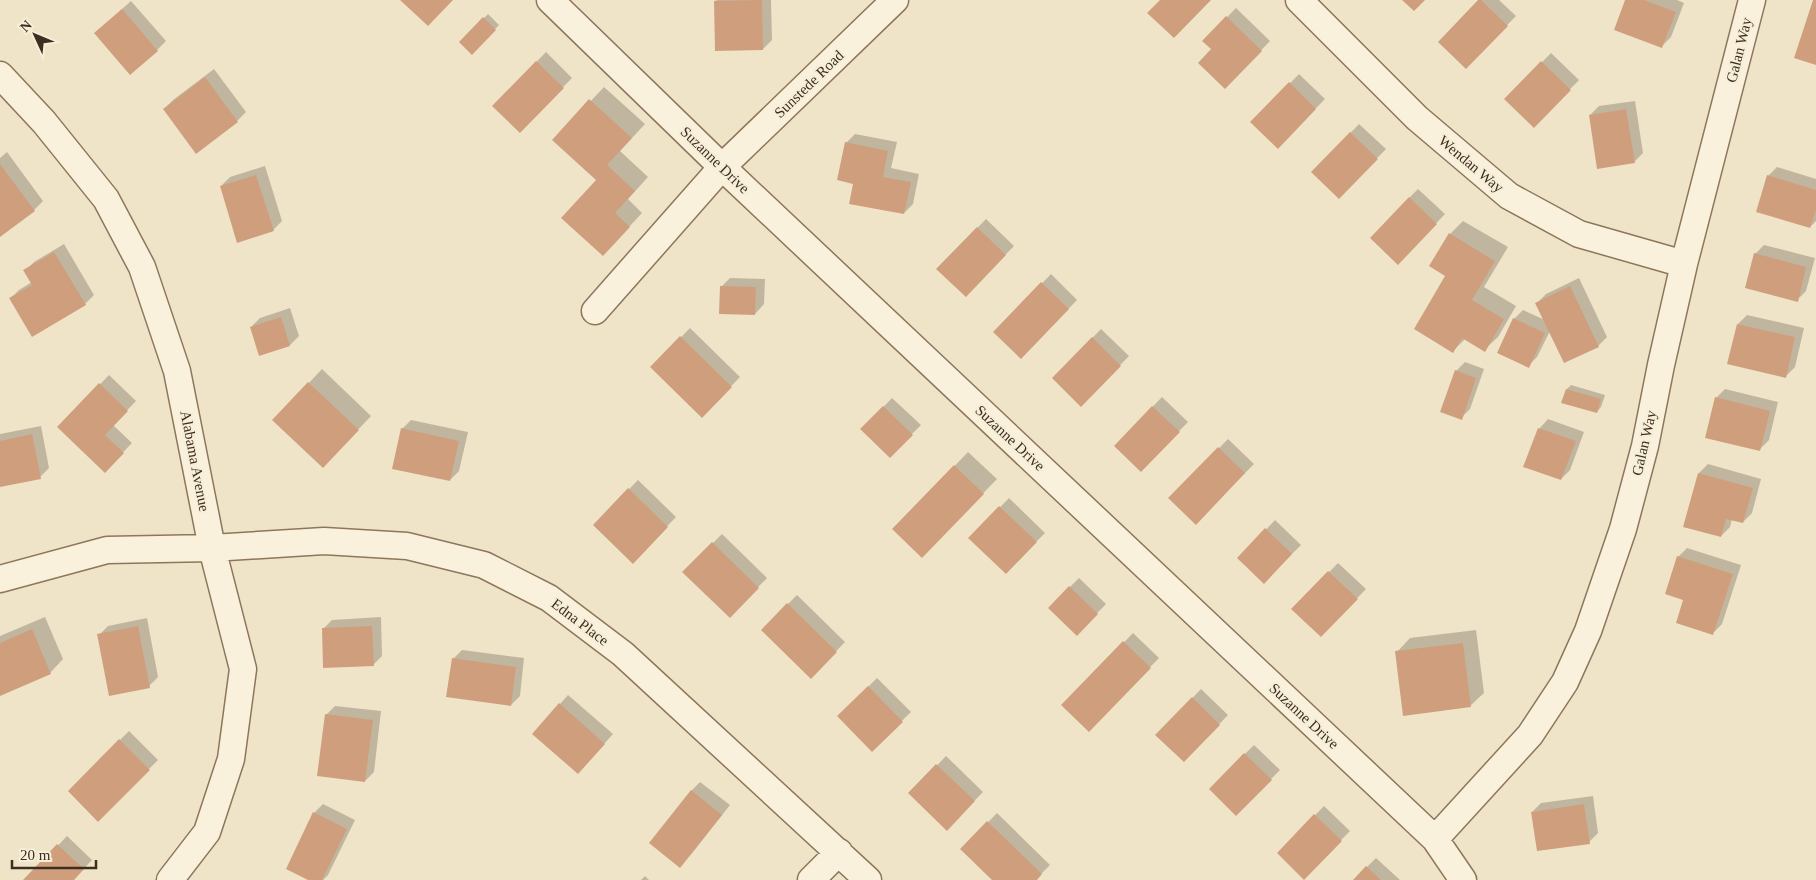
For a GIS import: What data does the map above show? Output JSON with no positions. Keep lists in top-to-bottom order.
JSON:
{
  "streets": {
    "street": [
      "Galan Way",
      "Sunstede Road",
      "Suzanne Drive",
      "Wendan Way",
      "Alabama Avenue",
      "Edna Place"
    ]
  },
  "crossings": [
    ["Galan Way", "Suzanne Drive"],
    ["Galan Way", "Wendan Way"],
    ["Sunstede Road", "Suzanne Drive"],
    ["Alabama Avenue", "Edna Place"]
  ],
  "scale_bar": "20 m",
  "north": "top left"
}
